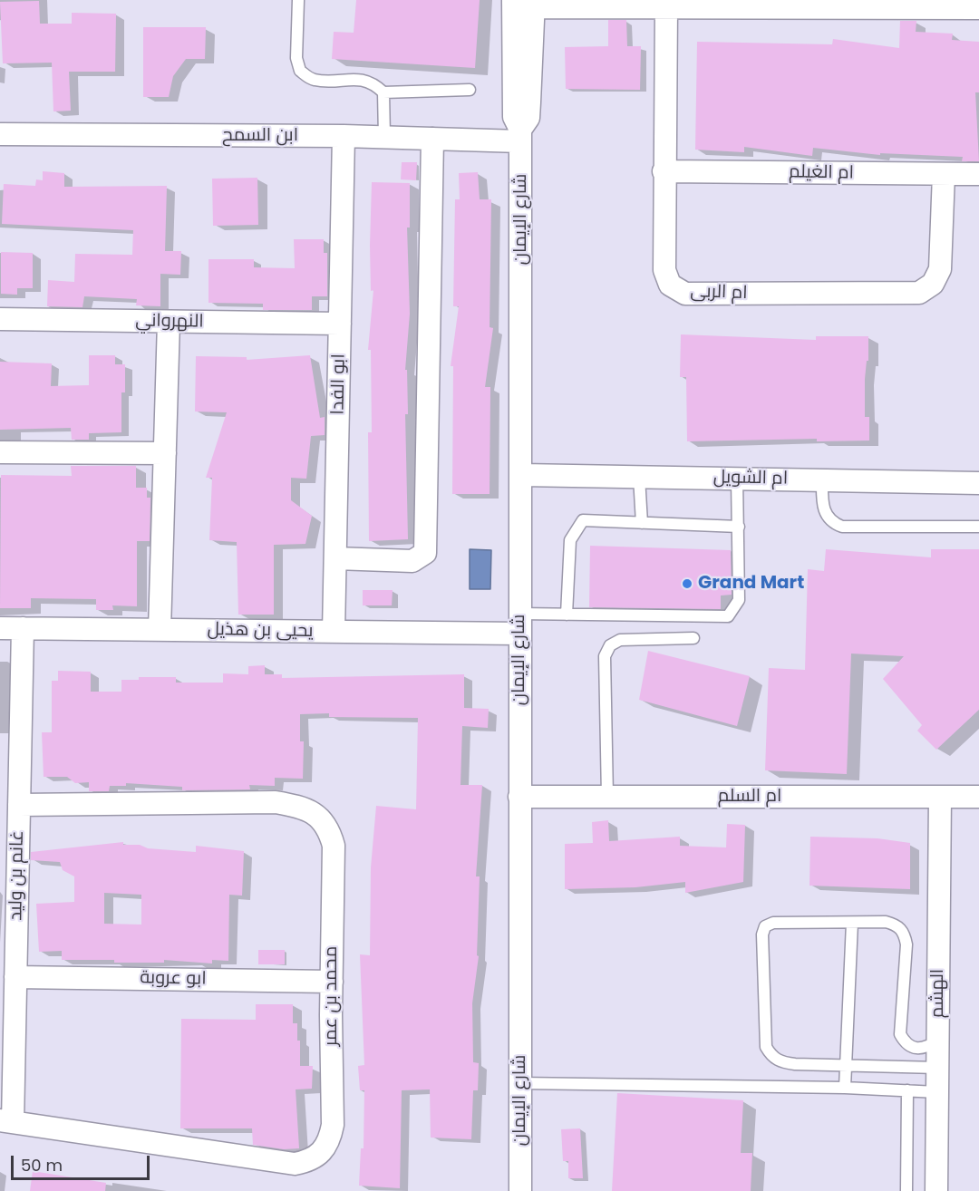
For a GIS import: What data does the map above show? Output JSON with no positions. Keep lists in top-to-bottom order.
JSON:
{
  "streets": {
    "street": [
      "ابن السمح",
      "ام الغيلم",
      "شارع الإيمان",
      "ام الربى",
      "النهرواني",
      "ابو الفدا",
      "ام الشويل",
      "يحيى بن هذيل",
      "ام السلم",
      "غانم بن وليد",
      "ابو عروبة",
      "الهشم",
      "محمد بن عمر"
    ]
  },
  "crossings": [
    ["ابن السمح", "شارع الإيمان"],
    ["ابن السمح", "ابو الفدا"],
    ["ام الغيلم", "ام الربى"],
    ["شارع الإيمان", "ام الشويل"],
    ["شارع الإيمان", "يحيى بن هذيل"],
    ["شارع الإيمان", "ام السلم"],
    ["النهرواني", "ابو الفدا"],
    ["ابو الفدا", "يحيى بن هذيل"],
    ["يحيى بن هذيل", "غانم بن وليد"],
    ["ام السلم", "الهشم"],
    ["غانم بن وليد", "ابو عروبة"],
    ["غانم بن وليد", "محمد بن عمر"],
    ["ابو عروبة", "محمد بن عمر"]
  ],
  "places": ["Grand Mart"],
  "scale_bar": "50 m"
}
